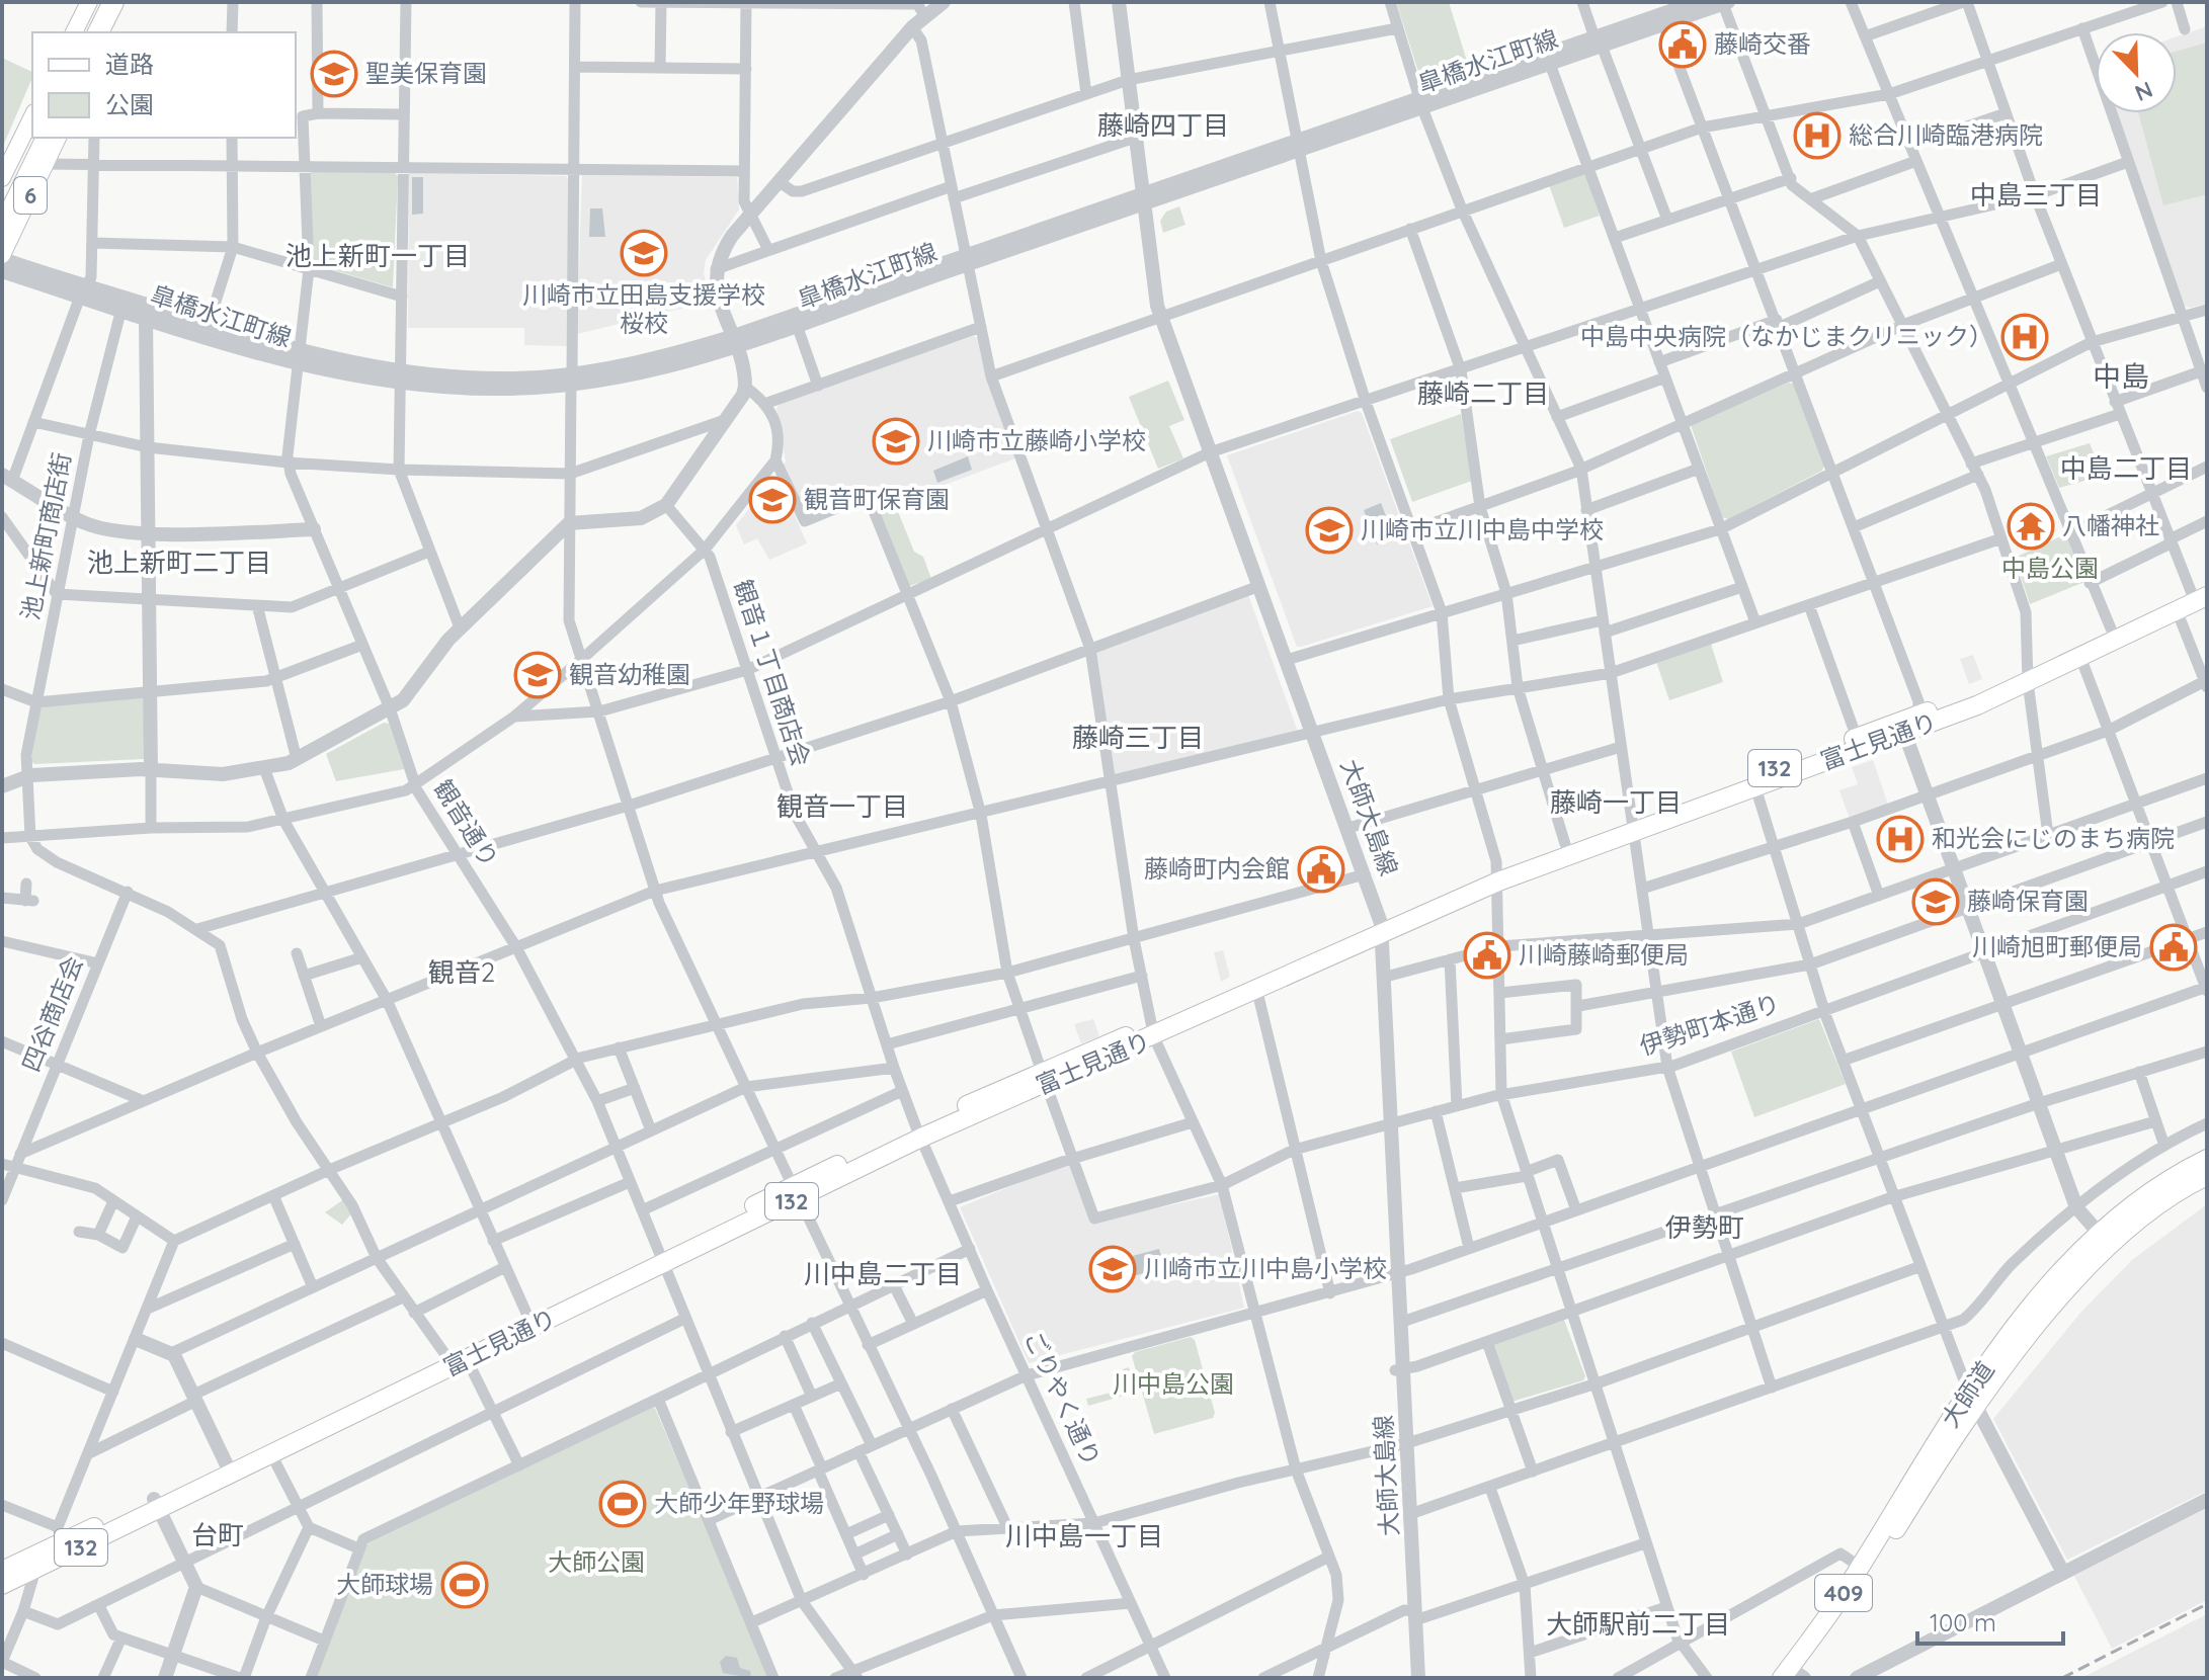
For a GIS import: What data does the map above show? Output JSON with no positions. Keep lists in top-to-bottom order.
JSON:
{
  "streets": {
    "highway": [
      "富士見通り",
      "132",
      "大師道",
      "409"
    ],
    "main road": ["6"],
    "street": [
      "皐橋水江町線",
      "池上新町商店街",
      "観音１丁目商店会",
      "大師大島線",
      "観音通り",
      "四谷商店会",
      "伊勢町本通り",
      "ごりやく通り"
    ]
  },
  "crossings": [
    ["皐橋水江町線", "6"],
    ["皐橋水江町線", "池上新町商店街"],
    ["皐橋水江町線", "大師大島線"],
    ["皐橋水江町線", "観音通り"],
    ["観音１丁目商店会", "富士見通り"],
    ["観音１丁目商店会", "ごりやく通り"],
    ["富士見通り", "大師大島線"],
    ["富士見通り", "観音通り"],
    ["富士見通り", "ごりやく通り"],
    ["大師大島線", "伊勢町本通り"]
  ],
  "districts": [
    "藤崎四丁目",
    "中島三丁目",
    "池上新町一丁目",
    "中島",
    "藤崎二丁目",
    "中島二丁目",
    "池上新町二丁目",
    "藤崎三丁目",
    "藤崎一丁目",
    "観音一丁目",
    "観音2",
    "伊勢町",
    "川中島二丁目",
    "台町",
    "川中島一丁目",
    "大師駅前二丁目"
  ],
  "parks": ["中島公園", "川中島公園", "大師公園"],
  "places": {
    "public building": [
      "藤崎交番",
      "藤崎町内会館",
      "川崎旭町郵便局",
      "川崎藤崎郵便局"
    ],
    "school or university": [
      "聖美保育園",
      "川崎市立田島支援学校 桜校",
      "川崎市立藤崎小学校",
      "観音町保育園",
      "川崎市立川中島中学校",
      "観音幼稚園",
      "藤崎保育園",
      "川崎市立川中島小学校"
    ],
    "hospital": ["総合川崎臨港病院", "中島中央病院（なかじまクリニック）", "和光会にじのまち病院"],
    "temple": ["八幡神社"],
    "sports": ["大師少年野球場", "大師球場"]
  },
  "legend": ["道路", "公園"],
  "scale_bar": "100 m",
  "north": "bottom right"
}
